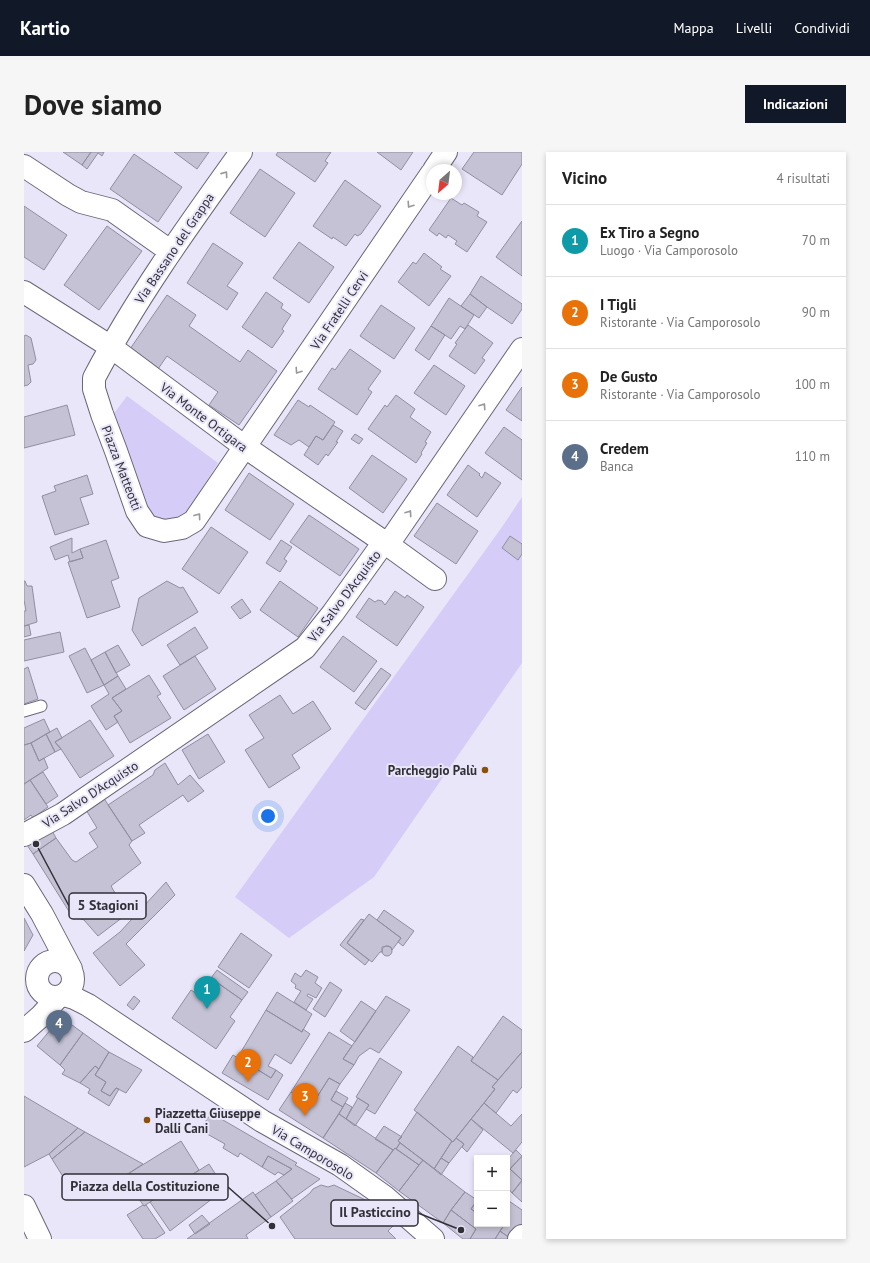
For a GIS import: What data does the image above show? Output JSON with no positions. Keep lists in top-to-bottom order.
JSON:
{
  "streets": {
    "street": [
      "Via Bassano del Grappa",
      "Via Fratelli Cervi",
      "Via Monte Ortigara",
      "Piazza Matteotti",
      "Via Salvo D'Acquisto",
      "Via Camporosolo"
    ]
  },
  "crossings": [
    ["Via Bassano del Grappa", "Via Monte Ortigara"],
    ["Via Bassano del Grappa", "Piazza Matteotti"],
    ["Via Fratelli Cervi", "Via Monte Ortigara"],
    ["Via Fratelli Cervi", "Piazza Matteotti"],
    ["Via Monte Ortigara", "Piazza Matteotti"],
    ["Via Monte Ortigara", "Via Salvo D'Acquisto"]
  ],
  "one_way": ["Via Bassano del Grappa", "Via Fratelli Cervi"],
  "places": [
    "Parcheggio Palù",
    "5 Stagioni",
    "Piazzetta Giuseppe Dalli Cani",
    "Piazza della Costituzione",
    "Il Pasticcino"
  ],
  "north": "bottom left",
  "page": {
    "header": "Kartio",
    "nav": ["Mappa", "Livelli", "Condividi"],
    "buttons": "Indicazioni",
    "title": "Dove siamo",
    "heading": ["Vicino", "4 risultati"],
    "list": [
      {
        "mark": "1",
        "name": "Ex Tiro a Segno",
        "note": "Luogo · Via Camporosolo",
        "value": "70 m"
      },
      {
        "mark": "2",
        "name": "I Tigli",
        "note": "Ristorante · Via Camporosolo",
        "value": "90 m"
      },
      {
        "mark": "3",
        "name": "De Gusto",
        "note": "Ristorante · Via Camporosolo",
        "value": "100 m"
      },
      {
        "mark": "4",
        "name": "Credem",
        "note": "Banca",
        "value": "110 m"
      }
    ],
    "pins": [
      "1",
      "4",
      "2",
      "3"
    ],
    "map_buttons": ["+", "−"]
  }
}
